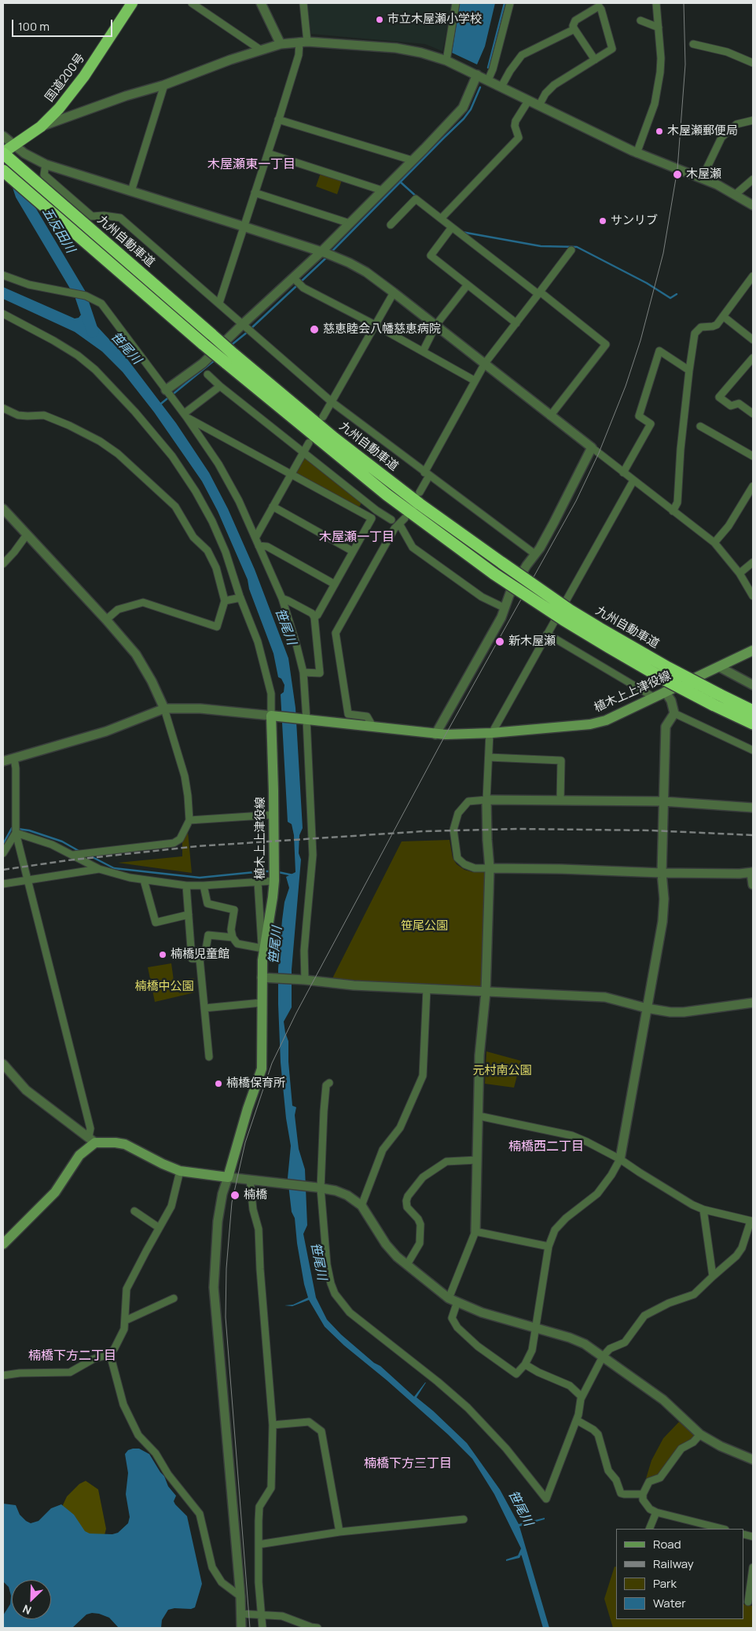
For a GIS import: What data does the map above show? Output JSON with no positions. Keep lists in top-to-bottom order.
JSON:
{
  "streets": {
    "highway": ["国道200号", "九州自動車道"],
    "main road": ["植木上上津役線"]
  },
  "crossings": [
    ["国道200号", "九州自動車道"]
  ],
  "districts": [
    "木屋瀬東一丁目",
    "木屋瀬一丁目",
    "楠橋西二丁目",
    "楠橋下方二丁目",
    "楠橋下方三丁目"
  ],
  "water": ["五反田川", "笹尾川"],
  "parks": ["笹尾公園", "楠橋中公園", "元村南公園"],
  "places": [
    "市立木屋瀬小学校",
    "木屋瀬郵便局",
    "木屋瀬",
    "サンリブ",
    "慈恵睦会八幡慈恵病院",
    "新木屋瀬",
    "楠橋児童館",
    "楠橋保育所",
    "楠橋"
  ],
  "legend": [
    "Road",
    "Railway",
    "Park",
    "Water"
  ],
  "scale_bar": "100 m",
  "north": "bottom left"
}
